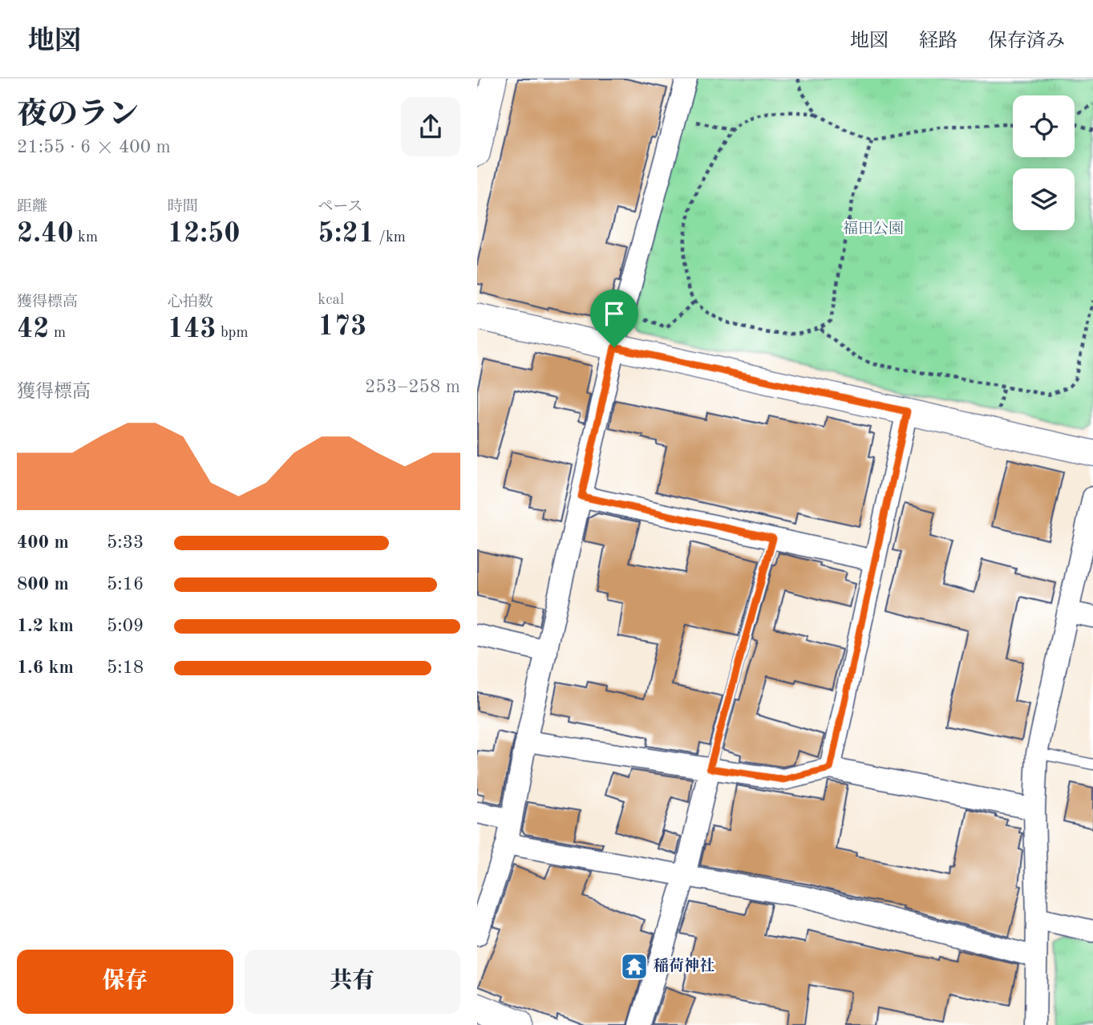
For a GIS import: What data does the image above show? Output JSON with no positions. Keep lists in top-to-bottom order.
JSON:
{
  "parks": ["福田公園"],
  "places": {
    "temple": ["稲荷神社"]
  },
  "page": {
    "header": "地図",
    "nav": ["地図", "経路", "保存済み"],
    "heading": ["夜のラン", "21:55 · 6 × 400 m"],
    "stats": [
      ["距離", "2.40 km"],
      ["時間", "12:50"],
      ["ペース", "5:21 /km"],
      ["獲得標高", "42 m"],
      ["心拍数", "143 bpm"],
      ["kcal", "173"]
    ],
    "chart": ["獲得標高", "253–258 m"],
    "list": [
      {
        "name": "400 m",
        "note": "5:33"
      },
      {
        "name": "800 m",
        "note": "5:16"
      },
      {
        "name": "1.2 km",
        "note": "5:09"
      },
      {
        "name": "1.6 km",
        "note": "5:18"
      }
    ],
    "buttons": ["保存", "共有"]
  }
}
